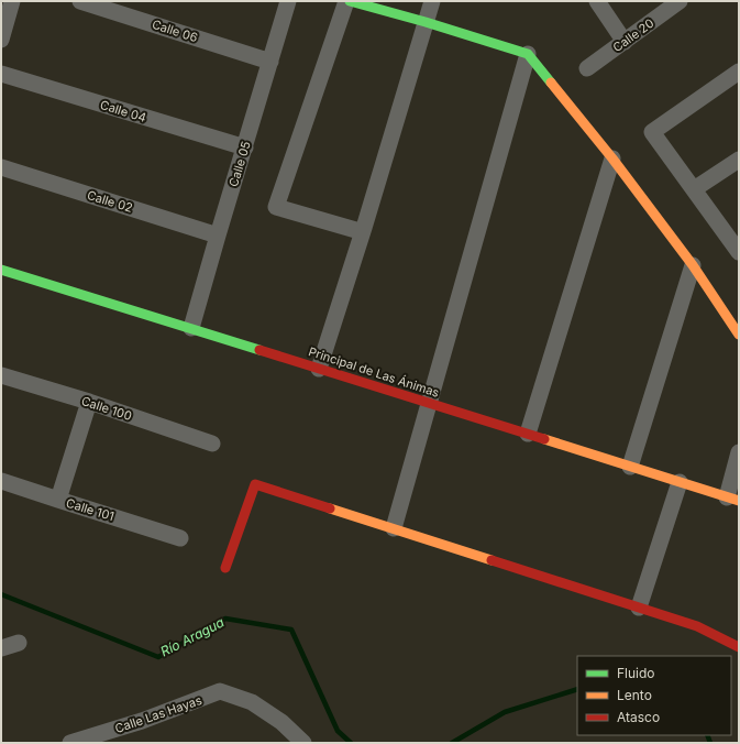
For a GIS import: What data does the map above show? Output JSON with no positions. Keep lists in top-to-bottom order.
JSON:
{
  "streets": {
    "street": [
      "Calle 06",
      "Calle 20",
      "Calle 04",
      "Calle 05",
      "Calle 02",
      "Principal de Las Ánimas",
      "Calle 100",
      "Calle 101",
      "Calle Las Hayas"
    ]
  },
  "crossings": [
    ["Calle 06", "Calle 05"],
    ["Calle 04", "Calle 05"],
    ["Calle 05", "Calle 02"],
    ["Calle 05", "Principal de Las Ánimas"]
  ],
  "water": ["Río Aragua"],
  "legend": ["Fluido", "Lento", "Atasco"]
}
